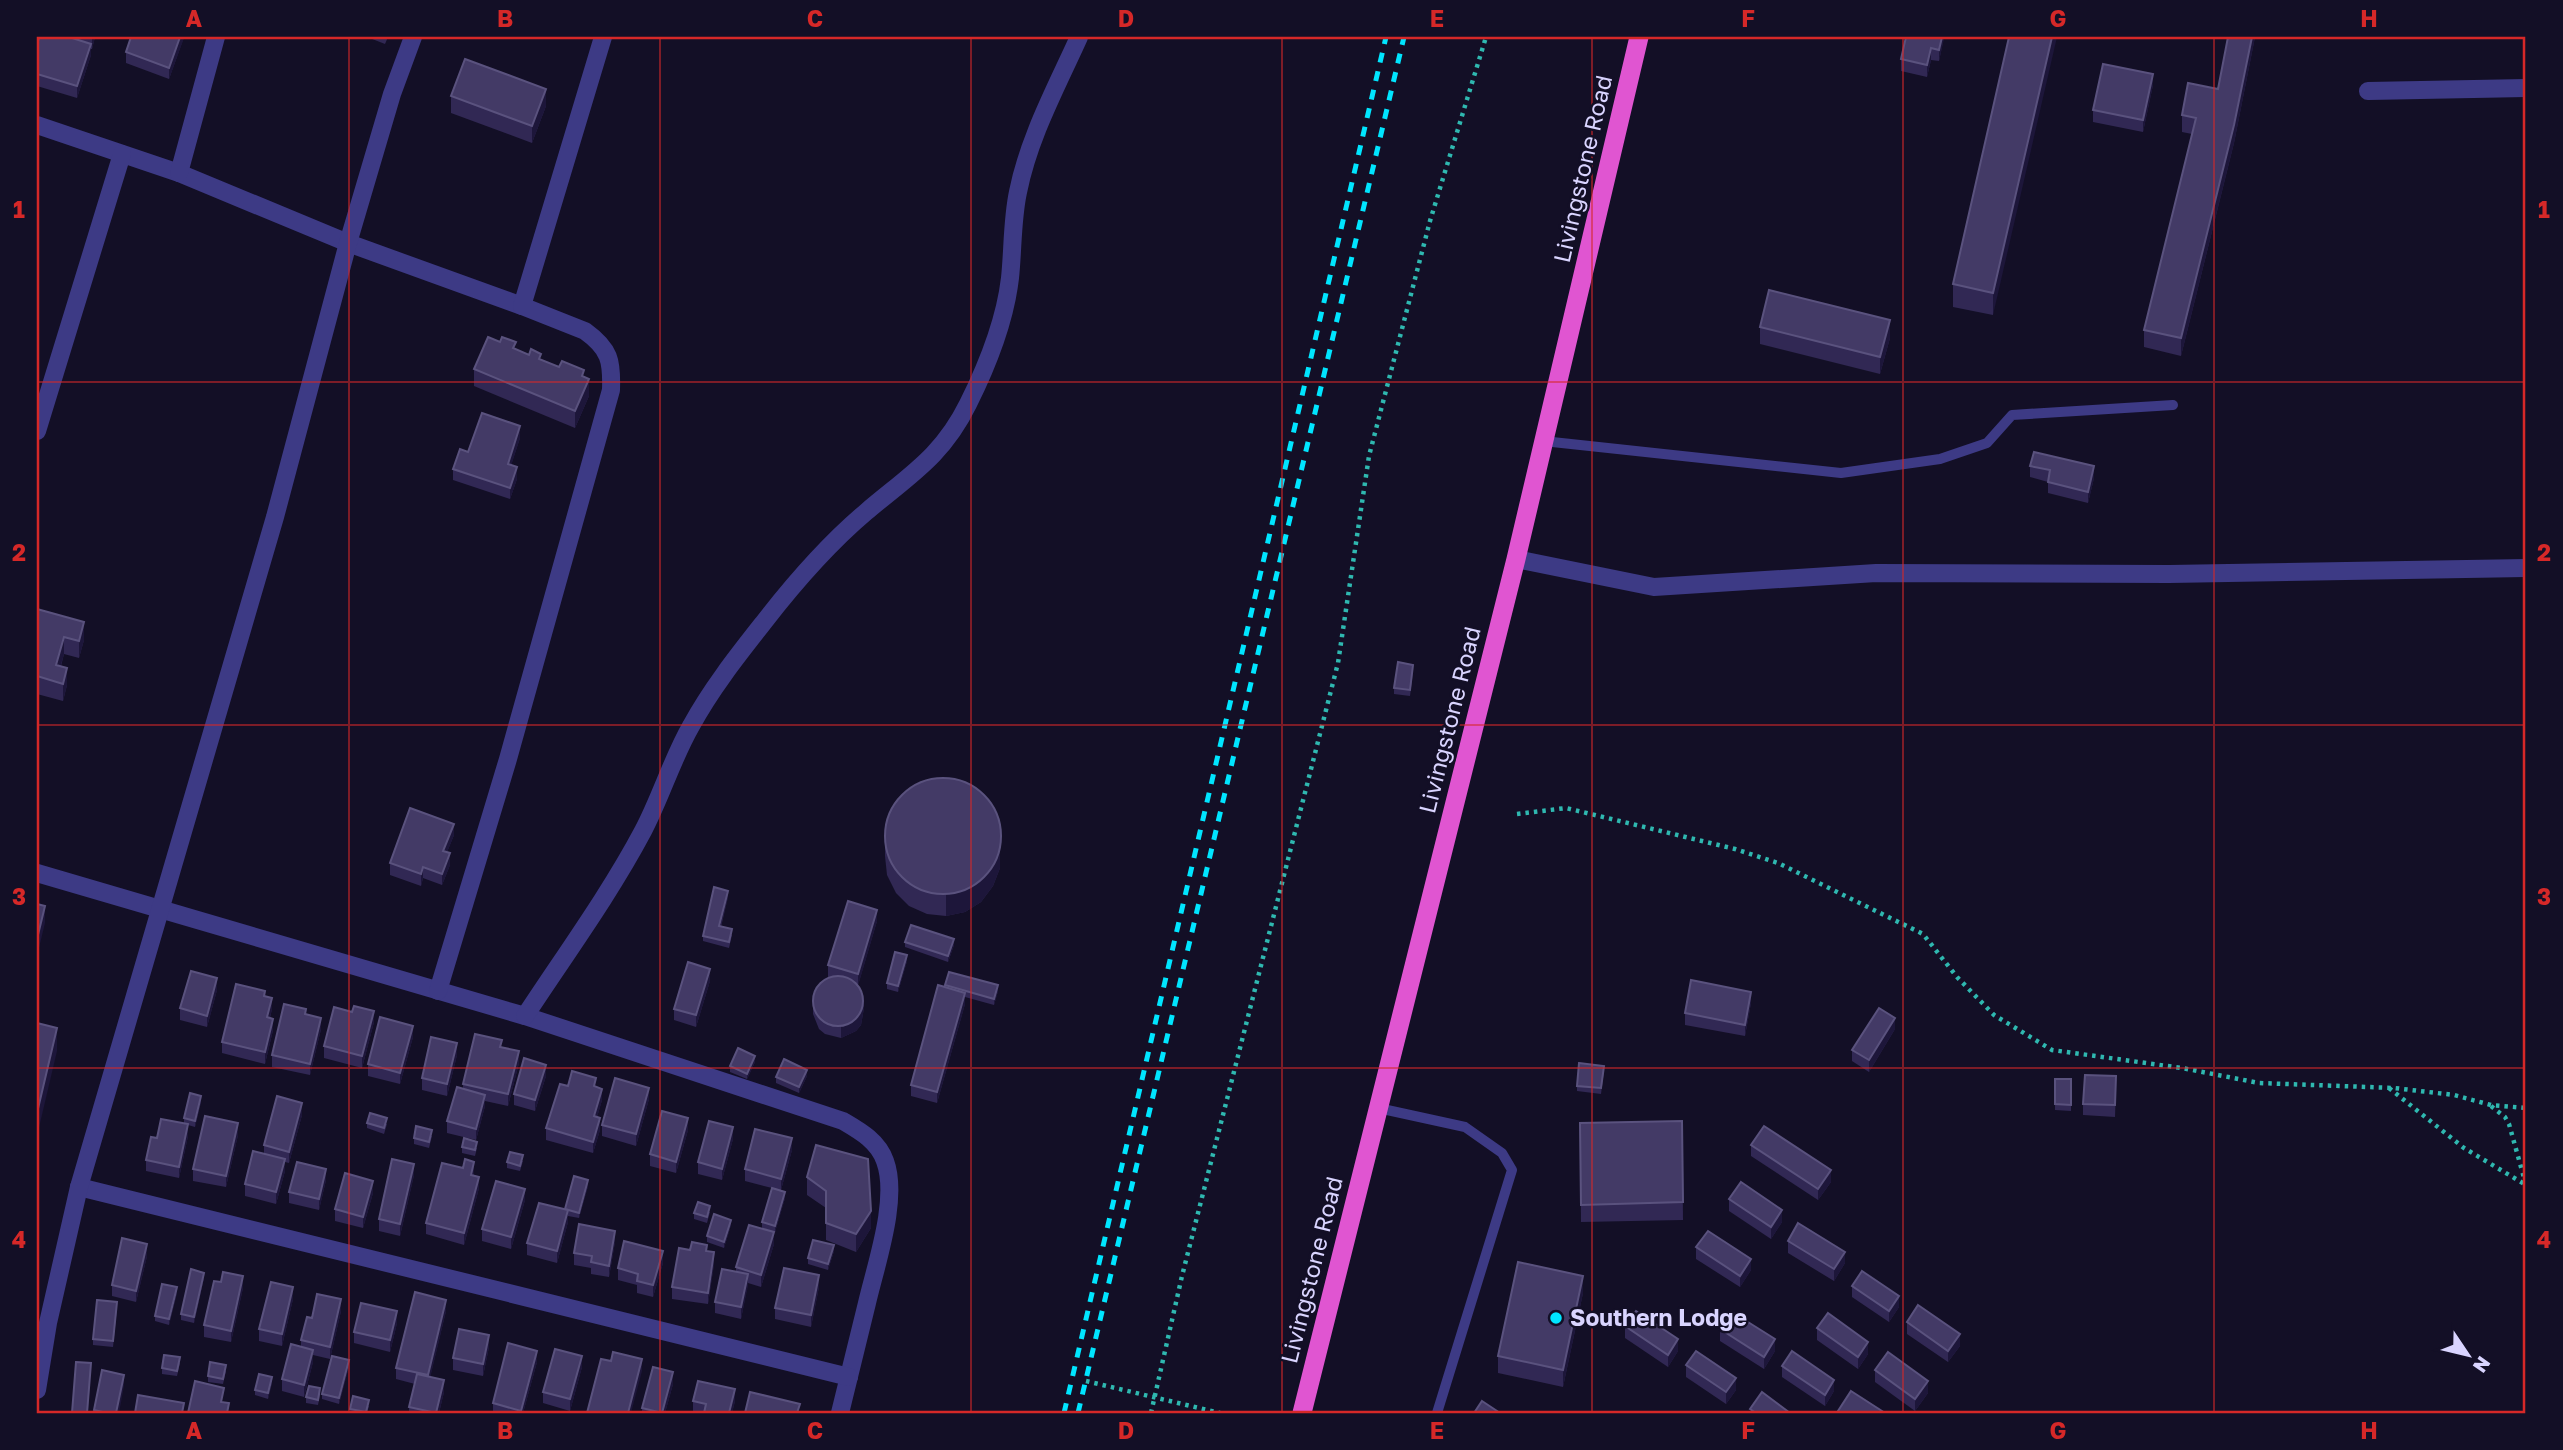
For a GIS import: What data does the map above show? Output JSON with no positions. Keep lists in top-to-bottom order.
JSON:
{
  "streets": {
    "highway": ["Livingstone Road"]
  },
  "places": ["Southern Lodge"],
  "north": "bottom right",
  "grid": {
    "columns": [
      "A",
      "B",
      "C",
      "D",
      "E",
      "F",
      "G",
      "H"
    ],
    "rows": [
      "1",
      "2",
      "3",
      "4"
    ]
  }
}
